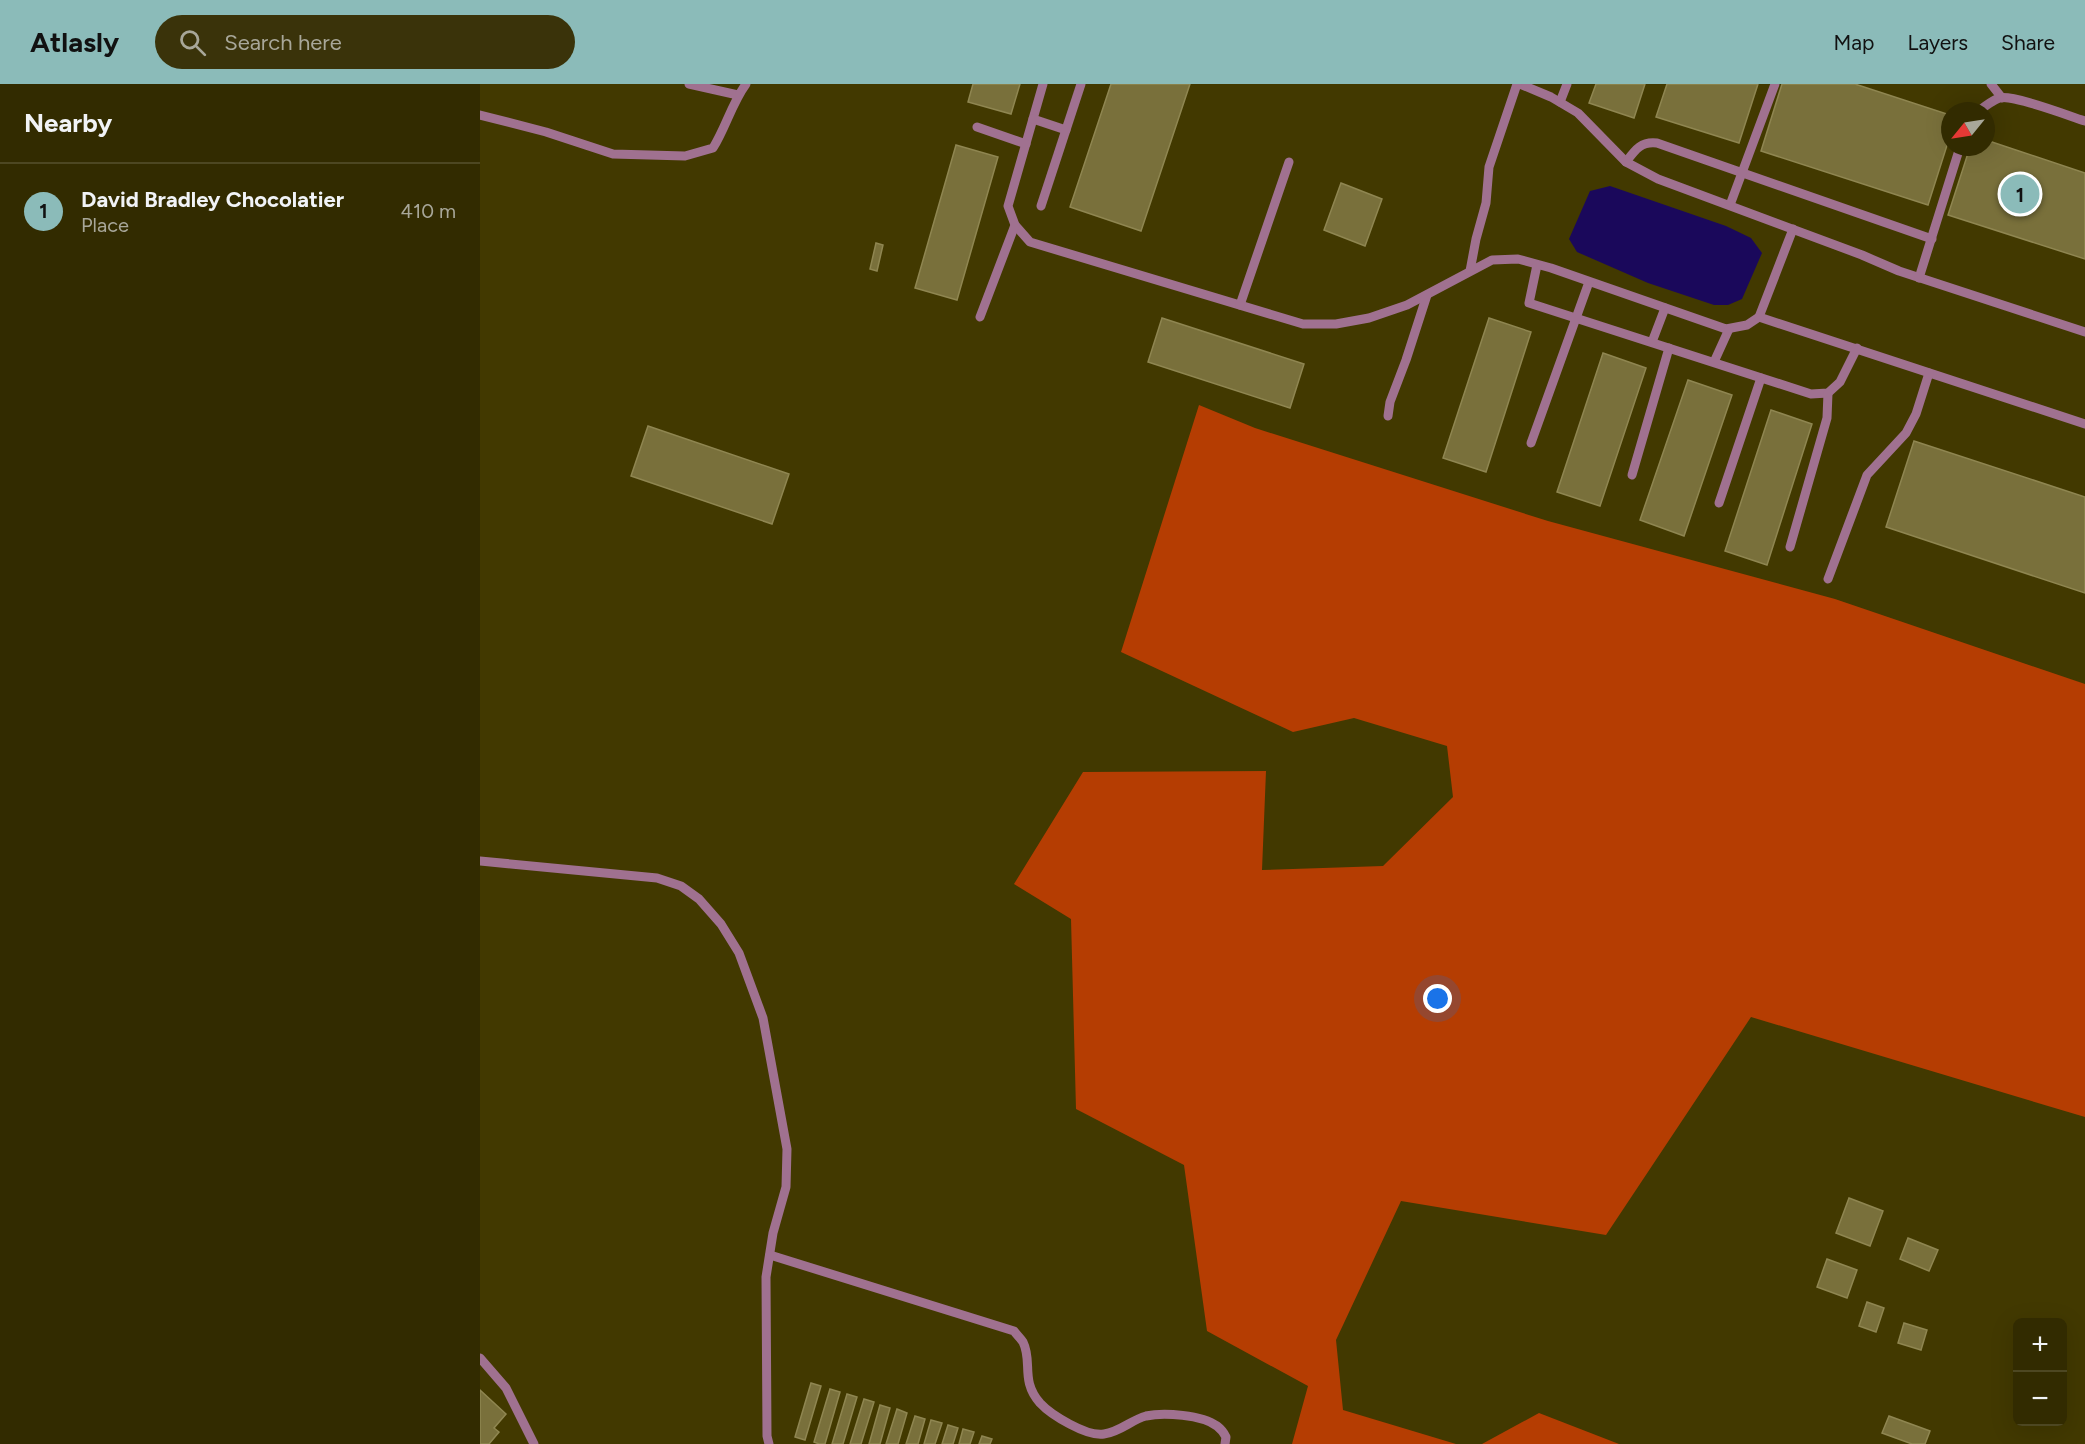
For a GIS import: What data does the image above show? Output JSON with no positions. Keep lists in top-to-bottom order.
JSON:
{
  "north": "bottom left",
  "page": {
    "header": "Atlasly",
    "search": "Search here",
    "nav": ["Map", "Layers", "Share"],
    "heading": "Nearby",
    "list": [
      {
        "mark": "1",
        "name": "David Bradley Chocolatier",
        "note": "Place",
        "value": "410 m"
      }
    ],
    "pins": "1",
    "map_buttons": ["+", "−"]
  }
}
